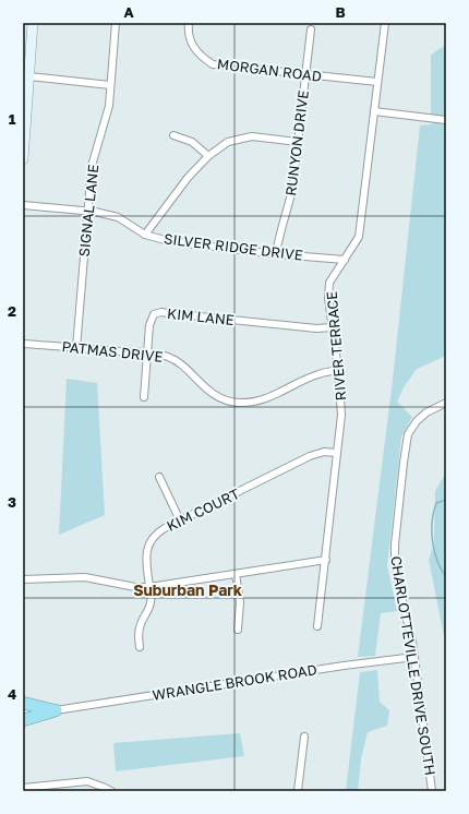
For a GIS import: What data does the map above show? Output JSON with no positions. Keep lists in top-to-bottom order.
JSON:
{
  "streets": {
    "street": [
      "MORGAN ROAD",
      "RUNYON DRIVE",
      "SIGNAL LANE",
      "SILVER RIDGE DRIVE",
      "KIM LANE",
      "RIVER TERRACE",
      "PATMAS DRIVE",
      "KIM COURT",
      "CHARLOTTEVILLE DRIVE SOUTH",
      "WRANGLE BROOK ROAD"
    ]
  },
  "crossings": [
    ["MORGAN ROAD", "RUNYON DRIVE"],
    ["MORGAN ROAD", "RIVER TERRACE"],
    ["RUNYON DRIVE", "SILVER RIDGE DRIVE"],
    ["SIGNAL LANE", "SILVER RIDGE DRIVE"],
    ["SIGNAL LANE", "PATMAS DRIVE"],
    ["SILVER RIDGE DRIVE", "RIVER TERRACE"],
    ["KIM LANE", "RIVER TERRACE"],
    ["KIM LANE", "PATMAS DRIVE"],
    ["RIVER TERRACE", "PATMAS DRIVE"],
    ["RIVER TERRACE", "KIM COURT"],
    ["CHARLOTTEVILLE DRIVE SOUTH", "WRANGLE BROOK ROAD"]
  ],
  "districts": ["Suburban Park"],
  "grid": {
    "columns": ["A", "B"],
    "rows": [
      "1",
      "2",
      "3",
      "4"
    ]
  }
}
